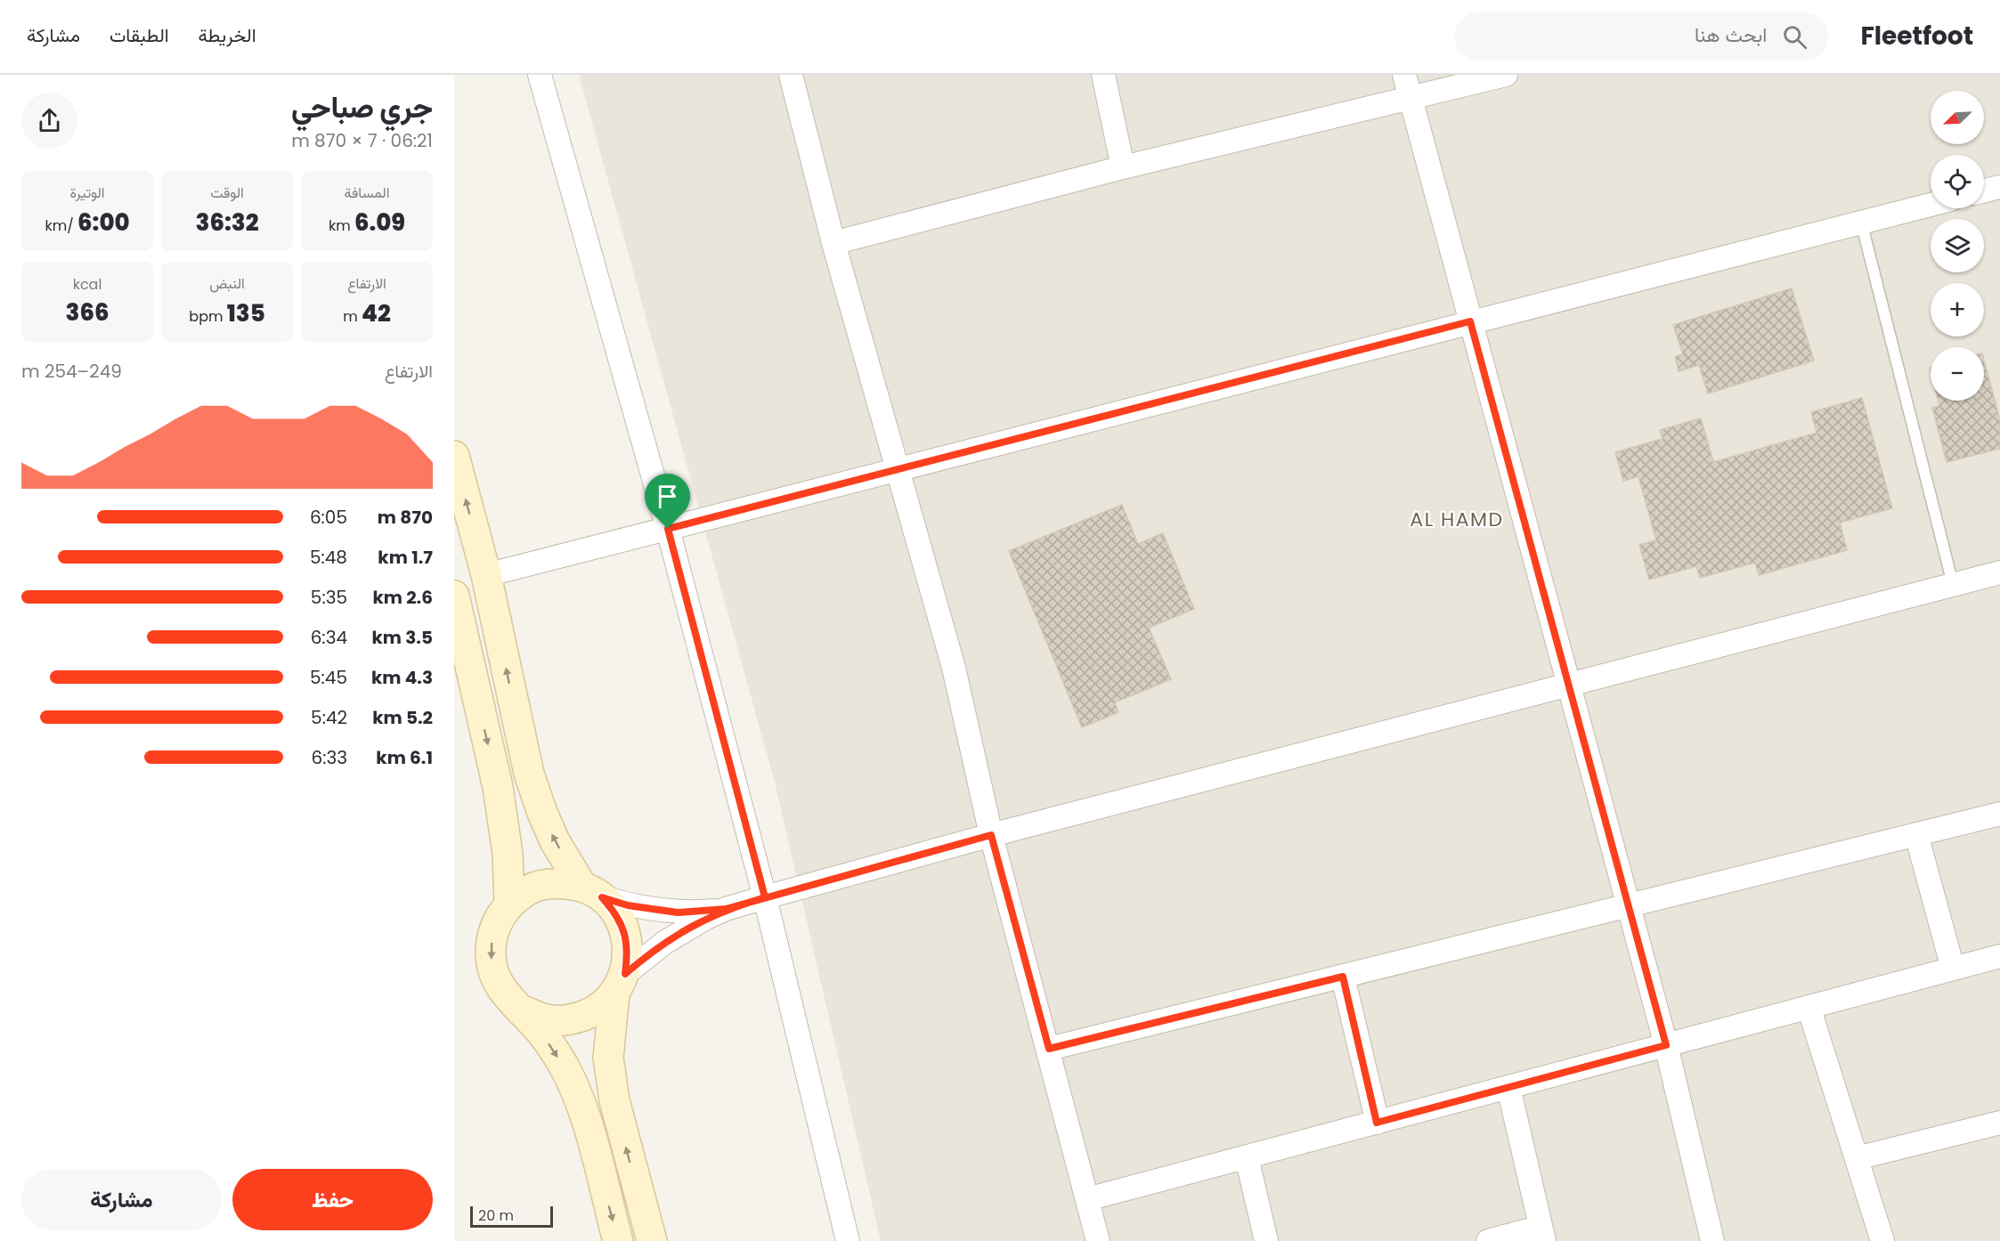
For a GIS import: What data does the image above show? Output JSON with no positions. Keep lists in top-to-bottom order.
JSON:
{
  "districts": ["AL HAMD"],
  "scale_bar": "20 m",
  "north": "bottom left",
  "page": {
    "header": "Fleetfoot",
    "search": "ابحث هنا",
    "nav": ["الخريطة", "الطبقات", "مشاركة"],
    "heading": ["جري صباحي", "06:21 · 7 × 870 m"],
    "map_buttons": ["+", "−"],
    "stats": [
      ["المسافة", "6.09 km"],
      ["الوقت", "36:32"],
      ["الوتيرة", "6:00 /km"],
      ["الارتفاع", "42 m"],
      ["النبض", "135 bpm"],
      ["kcal", "366"]
    ],
    "chart": ["الارتفاع", "249–254 m"],
    "list": [
      {
        "name": "870 m",
        "note": "6:05"
      },
      {
        "name": "1.7 km",
        "note": "5:48"
      },
      {
        "name": "2.6 km",
        "note": "5:35"
      },
      {
        "name": "3.5 km",
        "note": "6:34"
      },
      {
        "name": "4.3 km",
        "note": "5:45"
      },
      {
        "name": "5.2 km",
        "note": "5:42"
      },
      {
        "name": "6.1 km",
        "note": "6:33"
      }
    ],
    "buttons": ["حفظ", "مشاركة"],
    "scale": "20 m"
  }
}
